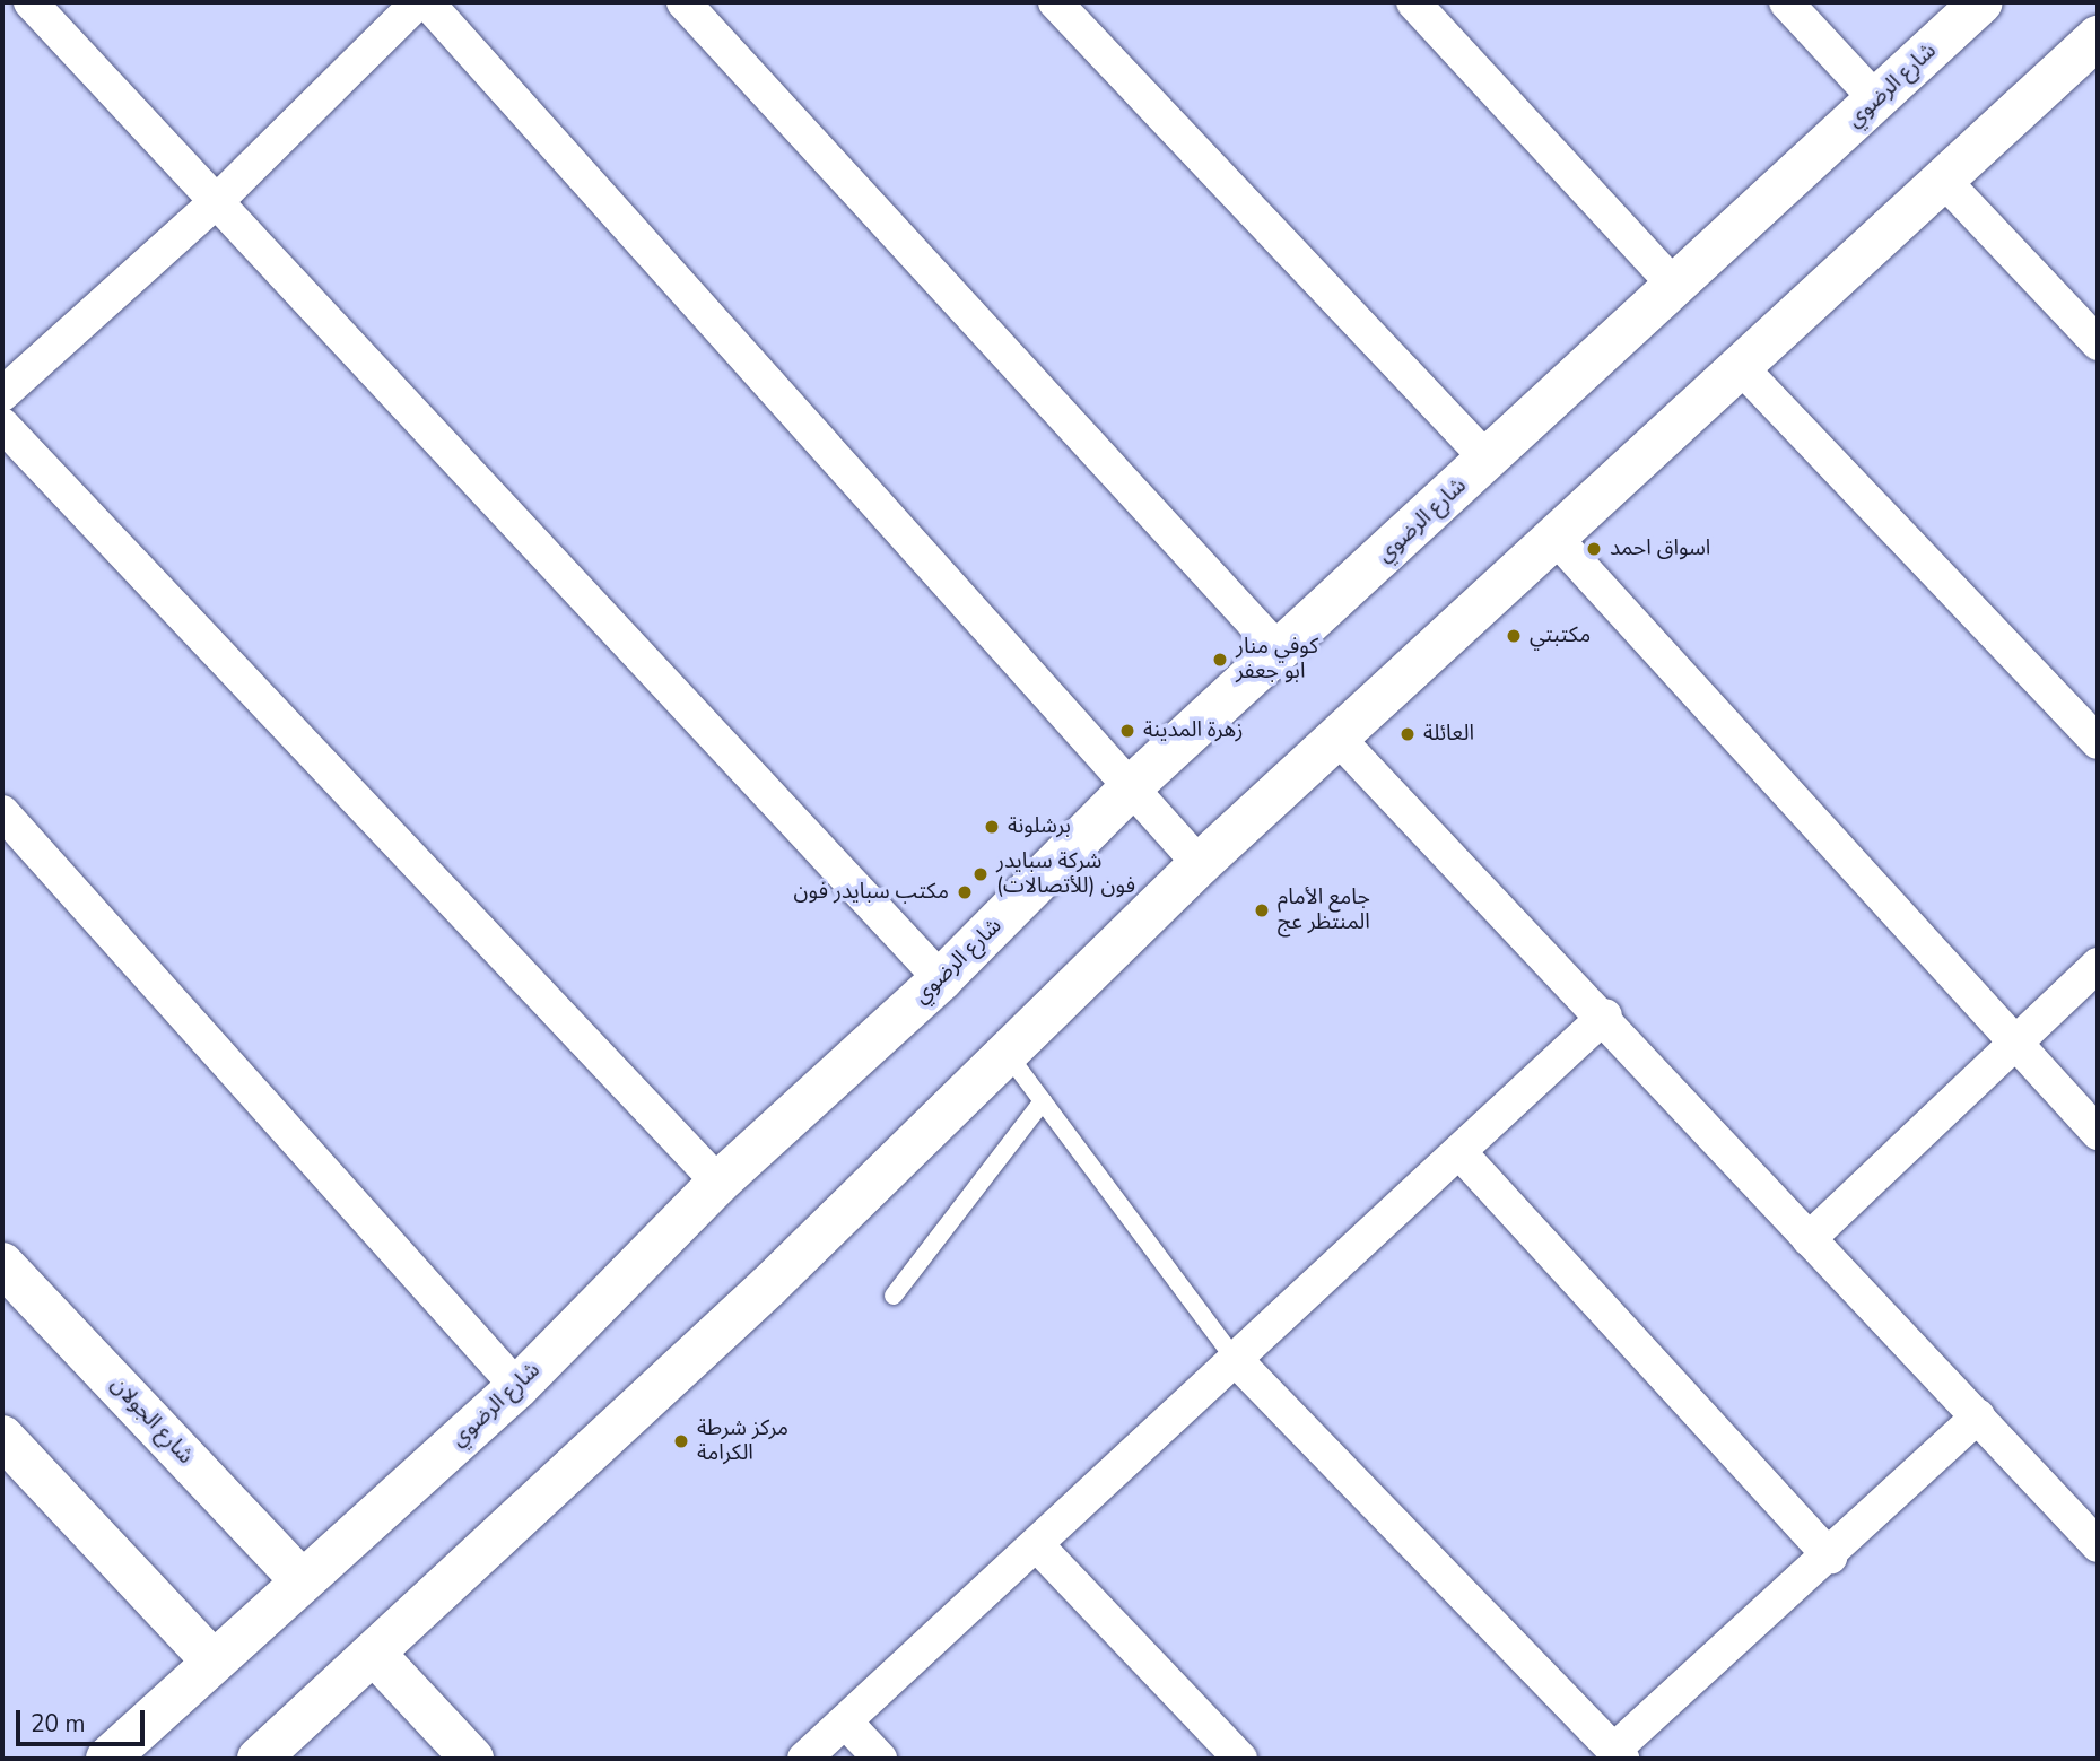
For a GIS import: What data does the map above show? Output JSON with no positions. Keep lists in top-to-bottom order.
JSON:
{
  "streets": {
    "street": ["شارع الرضوي", "شارع الجولان"]
  },
  "crossings": [
    ["شارع الرضوي", "شارع الجولان"]
  ],
  "places": [
    "اسواق احمد",
    "مكتبتي",
    "كوفي منار ابو جعفر",
    "زهرة المدينة",
    "العائلة",
    "برشلونة",
    "شركة سبايدر فون (للأتصالات)",
    "مكتب سبايدر فون",
    "جامع الأمام المنتظر عج",
    "مركز شرطة الكرامة"
  ],
  "scale_bar": "20 m"
}
